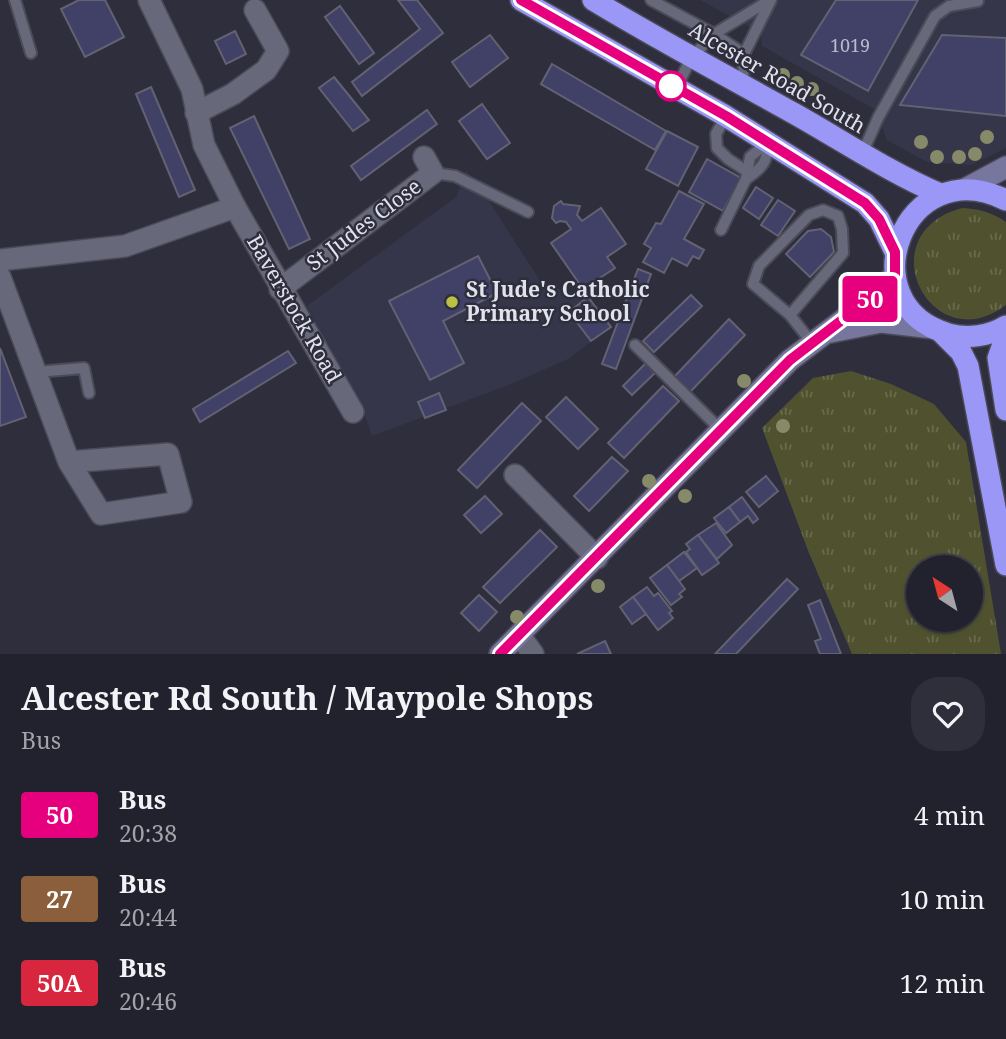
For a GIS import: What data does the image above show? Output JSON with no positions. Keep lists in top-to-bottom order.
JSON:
{
  "streets": {
    "highway": ["Alcester Road South"],
    "street": ["St Judes Close", "Baverstock Road"]
  },
  "crossings": [
    ["St Judes Close", "Baverstock Road"]
  ],
  "places": ["St Jude's Catholic Primary School"],
  "lines": ["bus line 50"],
  "house_numbers": ["1019"],
  "north": "top left",
  "page": {
    "on_map": "50",
    "heading": ["Alcester Rd South / Maypole Shops", "Bus"],
    "list": [
      {
        "mark": "50",
        "name": "Bus",
        "note": "20:38",
        "value": "4 min"
      },
      {
        "mark": "27",
        "name": "Bus",
        "note": "20:44",
        "value": "10 min"
      },
      {
        "mark": "50A",
        "name": "Bus",
        "note": "20:46",
        "value": "12 min"
      }
    ]
  }
}
